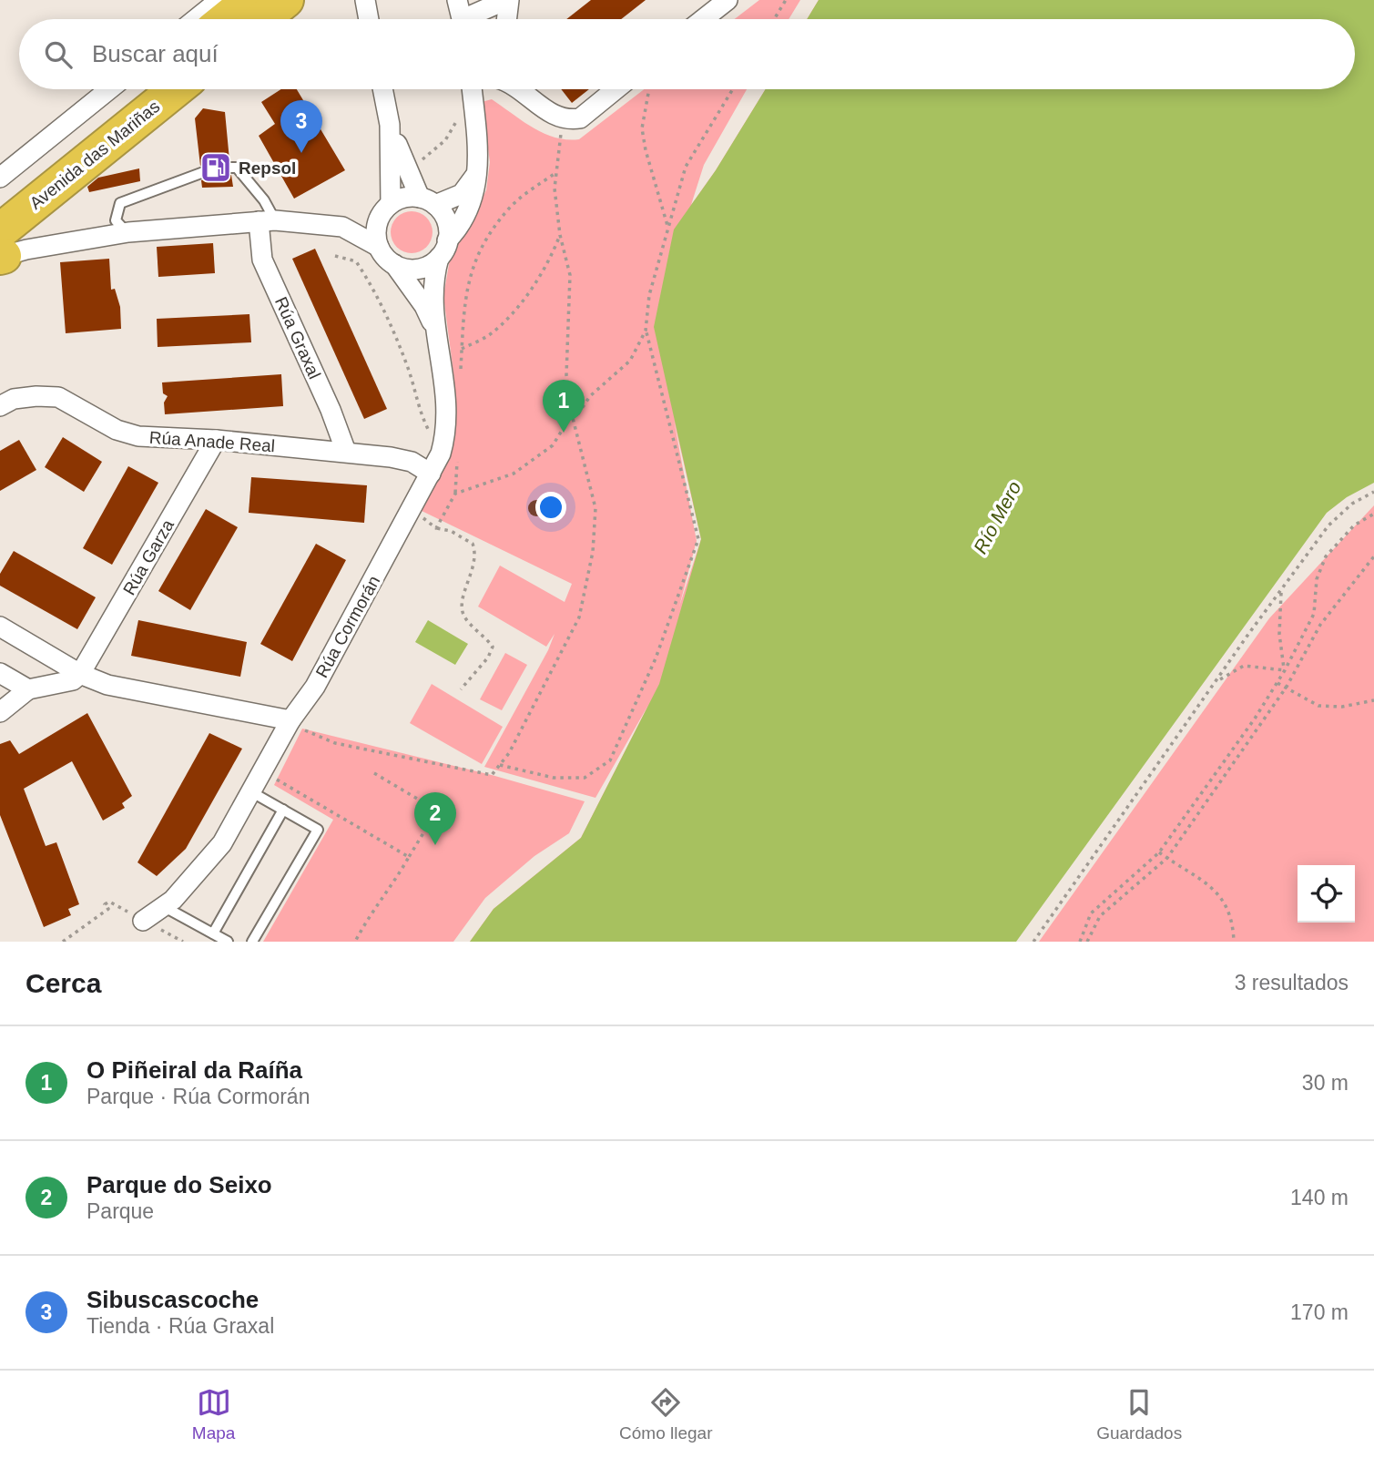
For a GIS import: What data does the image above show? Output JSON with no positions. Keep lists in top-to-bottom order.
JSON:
{
  "streets": {
    "highway": ["Avenida das Mariñas"],
    "street": [
      "Rúa Graxal",
      "Rúa Anade Real",
      "Rúa Garza",
      "Rúa Cormorán"
    ]
  },
  "crossings": [
    ["Rúa Graxal", "Rúa Anade Real"],
    ["Rúa Anade Real", "Rúa Garza"],
    ["Rúa Anade Real", "Rúa Cormorán"]
  ],
  "water": ["Río Mero"],
  "places": {
    "fuel station": ["Repsol"]
  },
  "page": {
    "search": "Buscar aquí",
    "pins": ["3", "1", "2"],
    "heading": ["Cerca", "3 resultados"],
    "list": [
      {
        "mark": "1",
        "name": "O Piñeiral da Raíña",
        "note": "Parque · Rúa Cormorán",
        "value": "30 m"
      },
      {
        "mark": "2",
        "name": "Parque do Seixo",
        "note": "Parque",
        "value": "140 m"
      },
      {
        "mark": "3",
        "name": "Sibuscascoche",
        "note": "Tienda · Rúa Graxal",
        "value": "170 m"
      }
    ],
    "nav": ["Mapa", "Cómo llegar", "Guardados"]
  }
}
